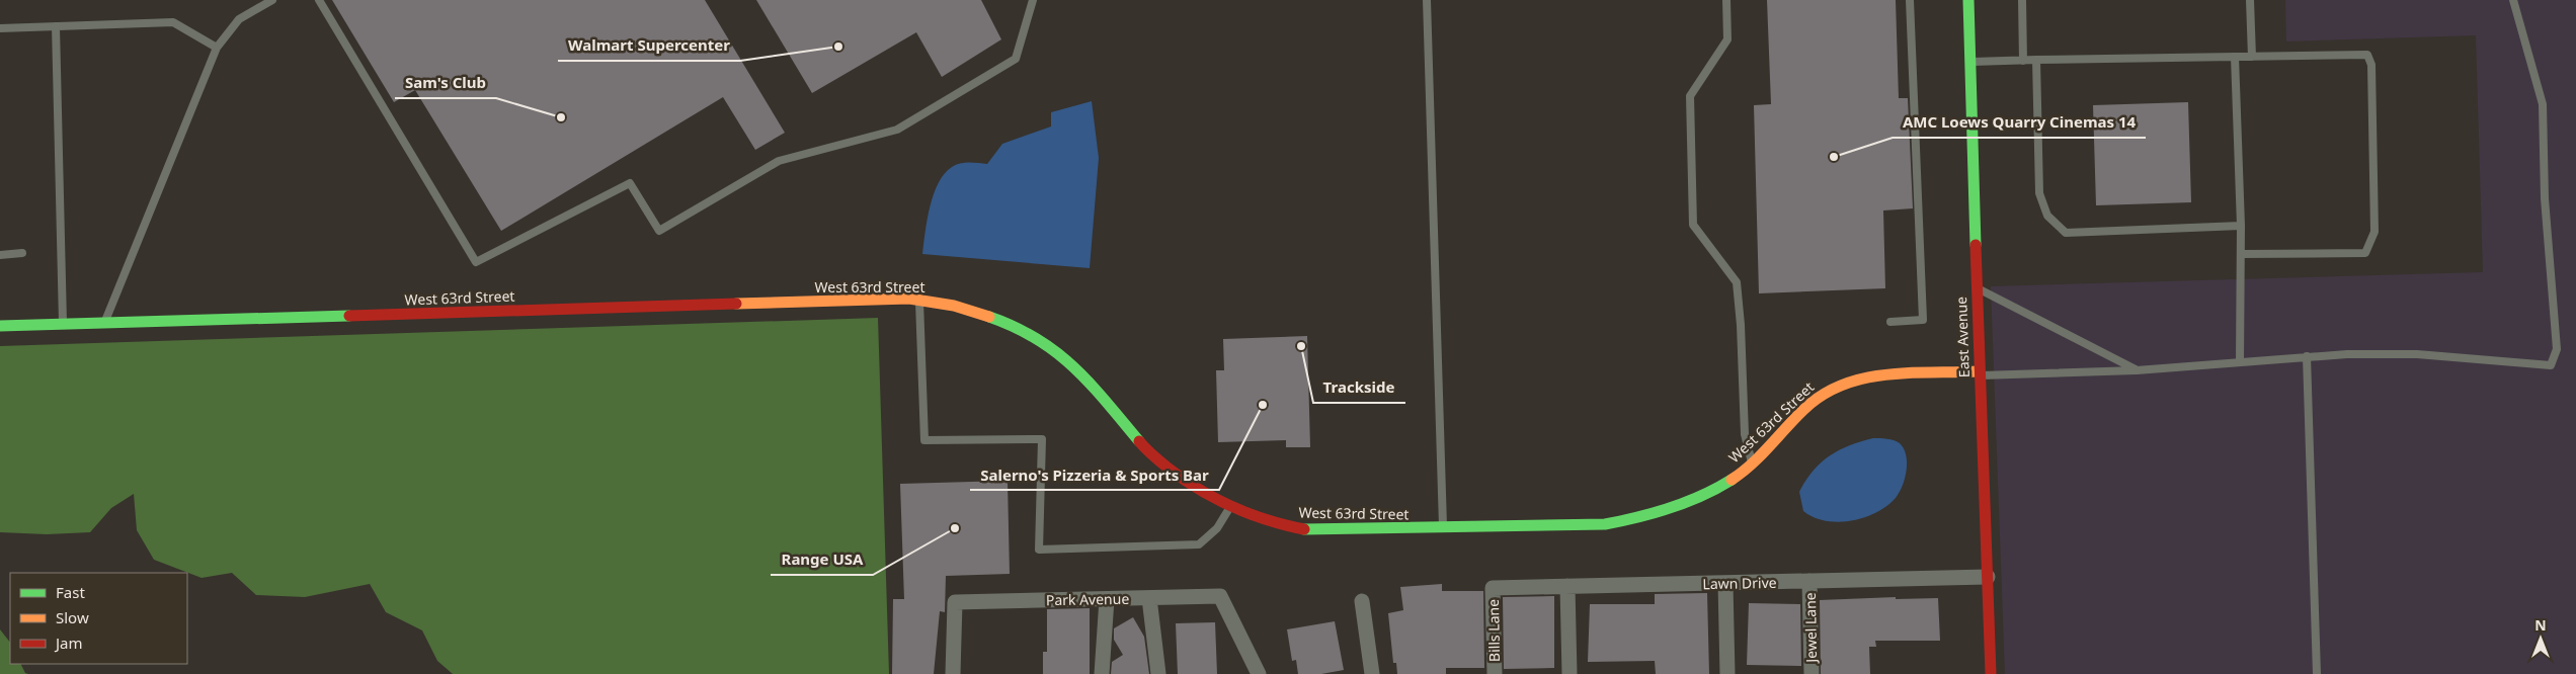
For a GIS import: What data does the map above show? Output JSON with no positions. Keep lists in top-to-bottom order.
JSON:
{
  "streets": {
    "street": [
      "West 63rd Street",
      "East Avenue",
      "Lawn Drive",
      "Park Avenue",
      "Jewel Lane",
      "Bills Lane"
    ]
  },
  "crossings": [
    ["West 63rd Street", "East Avenue"],
    ["East Avenue", "Lawn Drive"],
    ["Lawn Drive", "Jewel Lane"],
    ["Lawn Drive", "Bills Lane"]
  ],
  "places": [
    "Walmart Supercenter",
    "Sam's Club",
    "AMC Loews Quarry Cinemas 14",
    "Trackside",
    "Salerno's Pizzeria & Sports Bar",
    "Range USA"
  ],
  "legend": ["Fast", "Slow", "Jam"],
  "north": "top"
}
